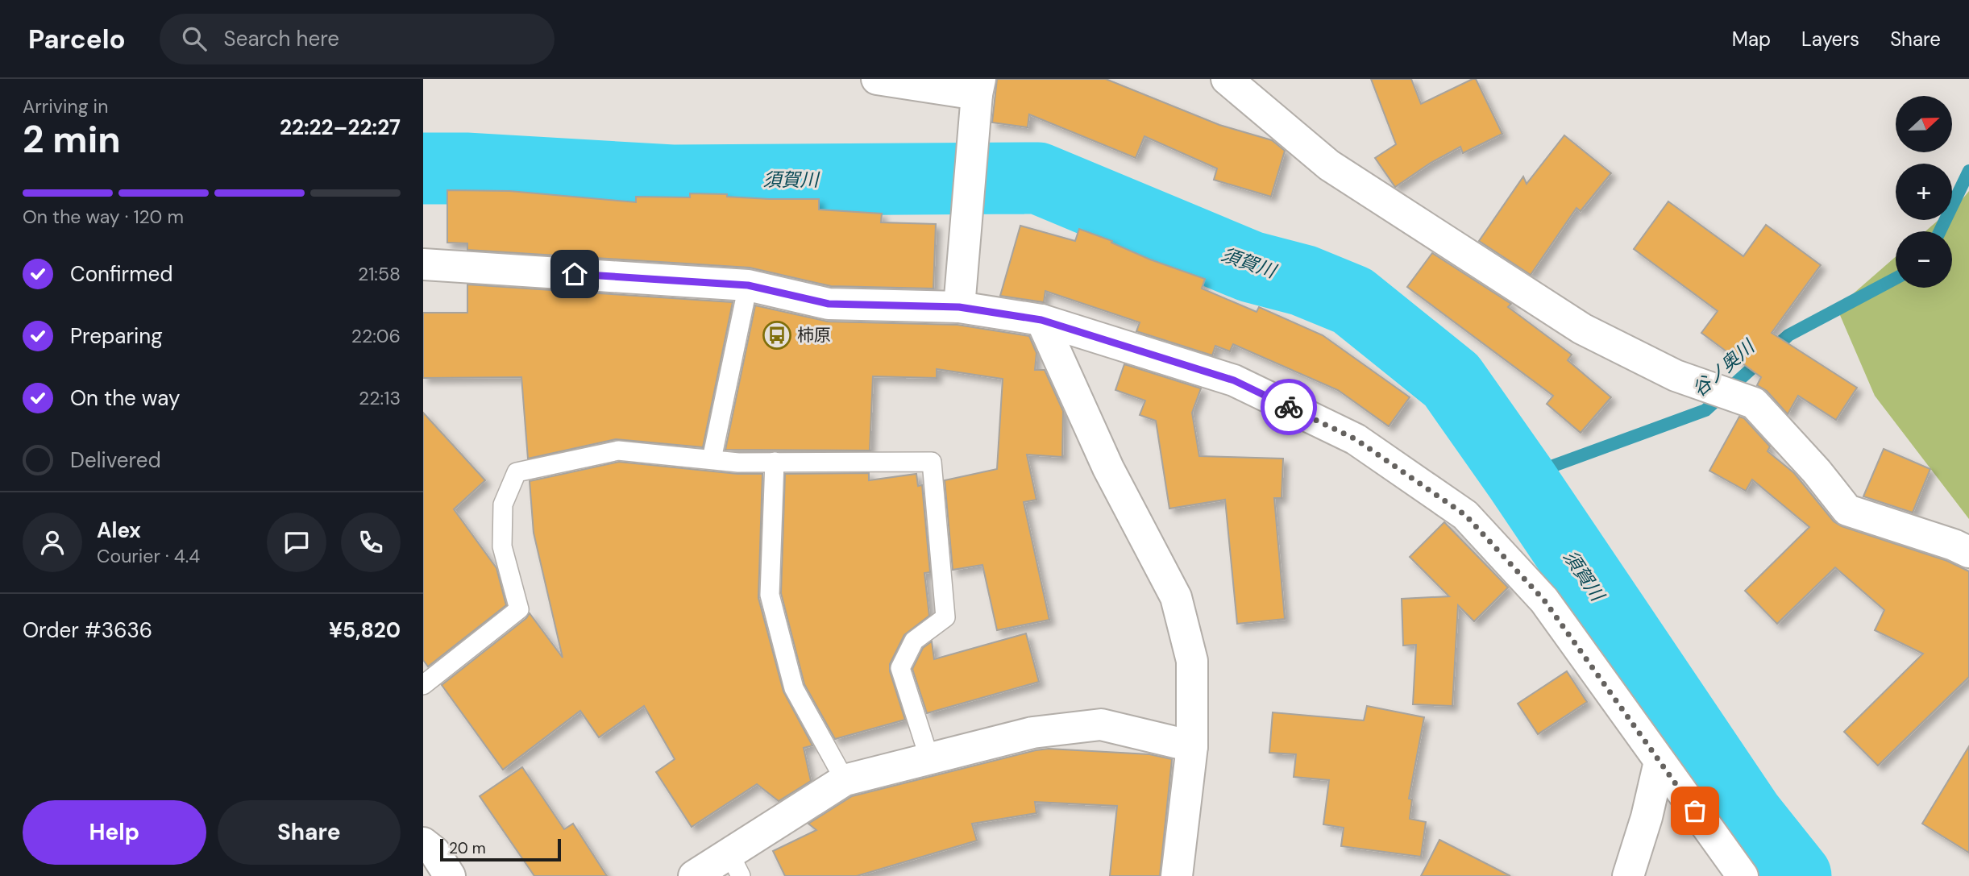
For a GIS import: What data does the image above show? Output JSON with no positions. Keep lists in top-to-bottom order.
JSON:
{
  "water": ["須賀川", "谷ノ奥川"],
  "places": {
    "bus stop": ["柿原"]
  },
  "scale_bar": "20 m",
  "north": "right",
  "page": {
    "header": "Parcelo",
    "search": "Search here",
    "nav": ["Map", "Layers", "Share"],
    "heading": ["2 min", "Arriving in", "22:22–22:27"],
    "panel": [
      "Alex",
      "Courier · 4.4",
      "Order #3636",
      "¥5,820"
    ],
    "map_buttons": ["+", "−"],
    "bar": "On the way · 120 m",
    "list": [
      ["Confirmed", "21:58"],
      ["Preparing", "22:06"],
      ["On the way", "22:13"],
      "Delivered"
    ],
    "buttons": ["Help", "Share"],
    "scale": "20 m"
  }
}
